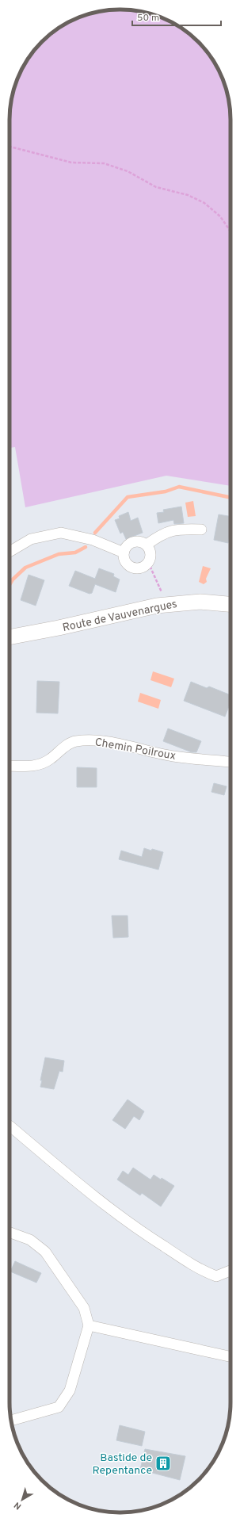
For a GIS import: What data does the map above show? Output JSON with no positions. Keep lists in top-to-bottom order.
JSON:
{
  "streets": {
    "main road": ["Route de Vauvenargues"],
    "street": ["Chemin Poilroux"]
  },
  "places": {
    "building": ["Bastide de Repentance"]
  },
  "scale_bar": "50 m",
  "north": "bottom left"
}
